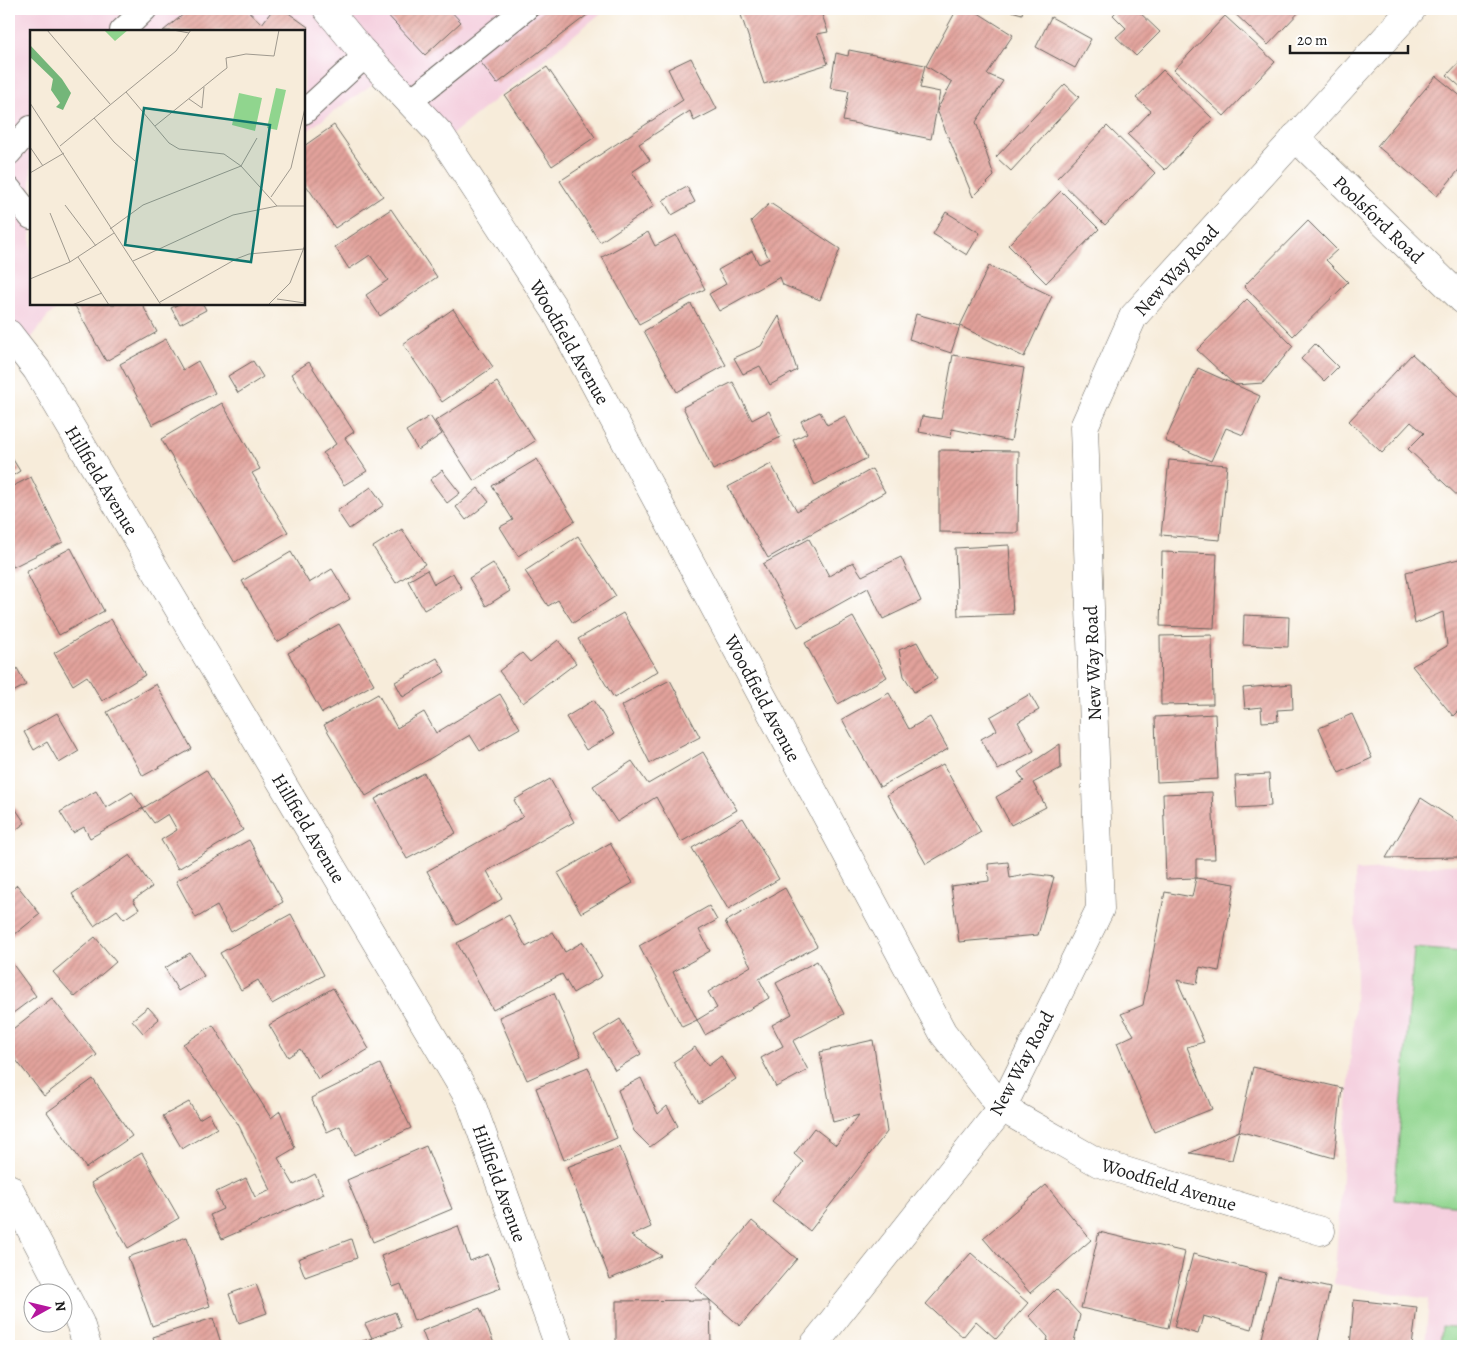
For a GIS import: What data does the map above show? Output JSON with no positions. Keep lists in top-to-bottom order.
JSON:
{
  "streets": {
    "street": [
      "Poolsford Road",
      "New Way Road",
      "Woodfield Avenue",
      "Hillfield Avenue"
    ]
  },
  "crossings": [
    ["Poolsford Road", "New Way Road"],
    ["New Way Road", "Woodfield Avenue"]
  ],
  "scale_bar": "20 m",
  "north": "right"
}
